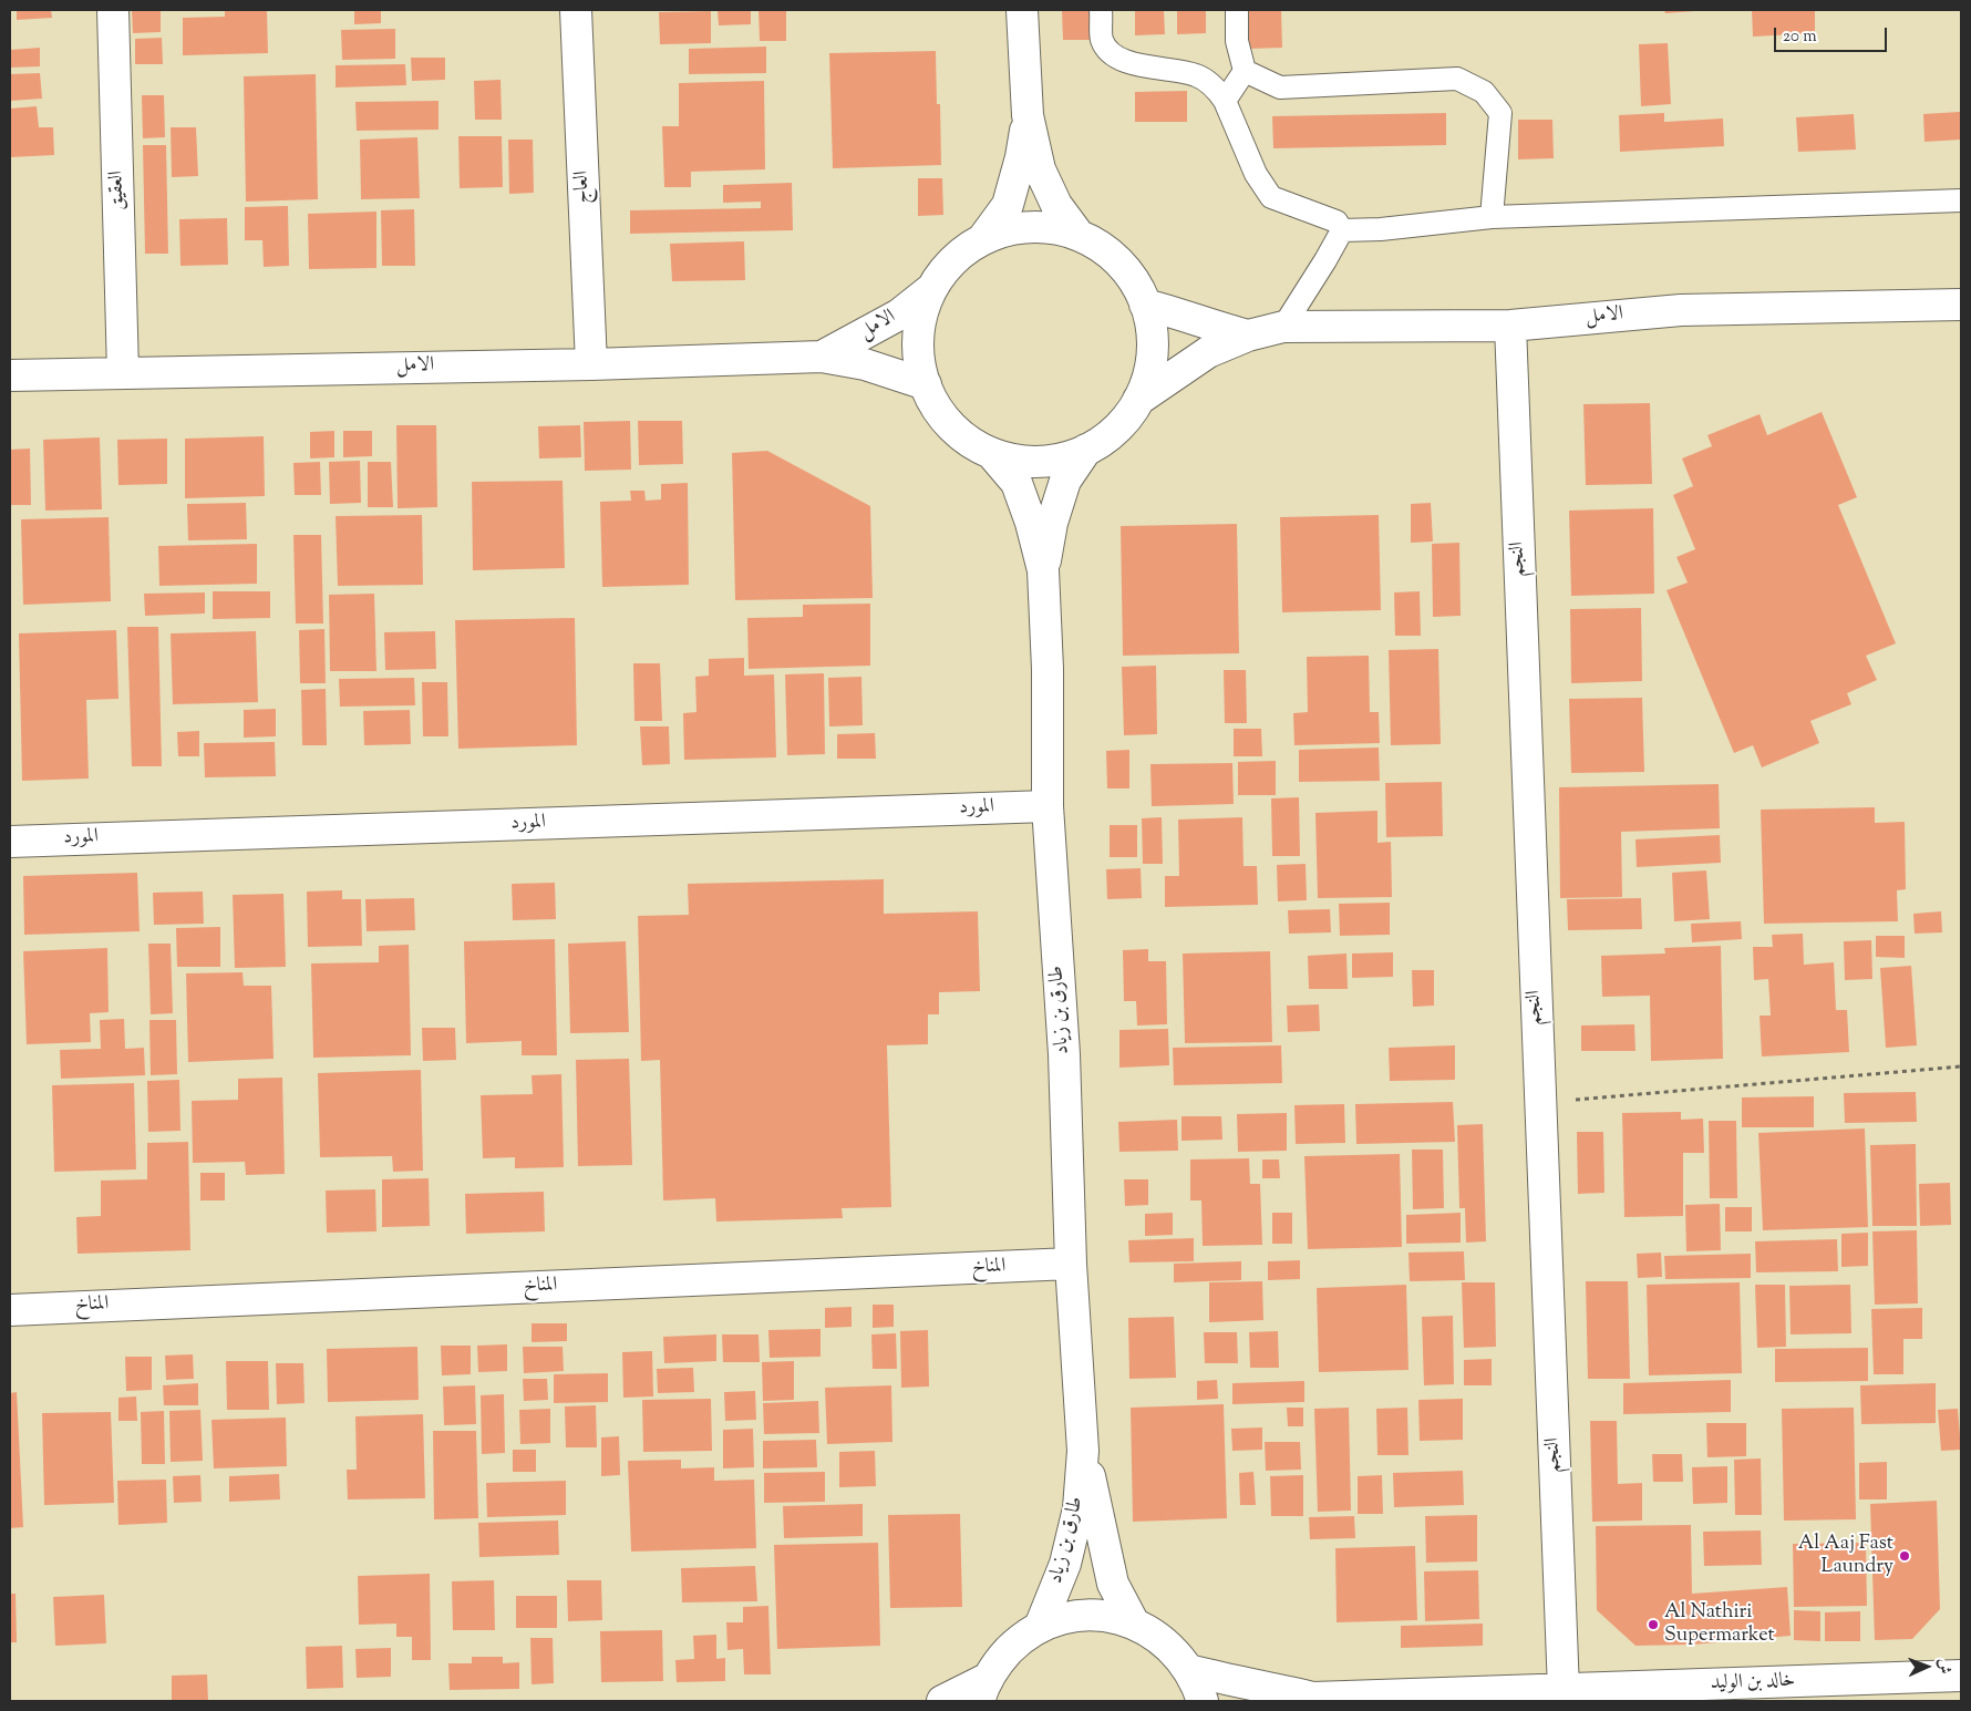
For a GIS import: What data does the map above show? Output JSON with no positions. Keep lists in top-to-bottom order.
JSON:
{
  "streets": {
    "street": [
      "العاج",
      "العقيق",
      "الامل",
      "النجم",
      "المورد",
      "طارق بن زياد",
      "المناخ",
      "خالد بن الوليد"
    ]
  },
  "crossings": [
    ["العاج", "الامل"],
    ["العقيق", "الامل"],
    ["الامل", "النجم"],
    ["النجم", "خالد بن الوليد"],
    ["المورد", "طارق بن زياد"],
    ["طارق بن زياد", "المناخ"]
  ],
  "places": ["Al Aaj Fast Laundry", "Al Nathiri Supermarket"],
  "scale_bar": "20 m",
  "north": "right"
}
